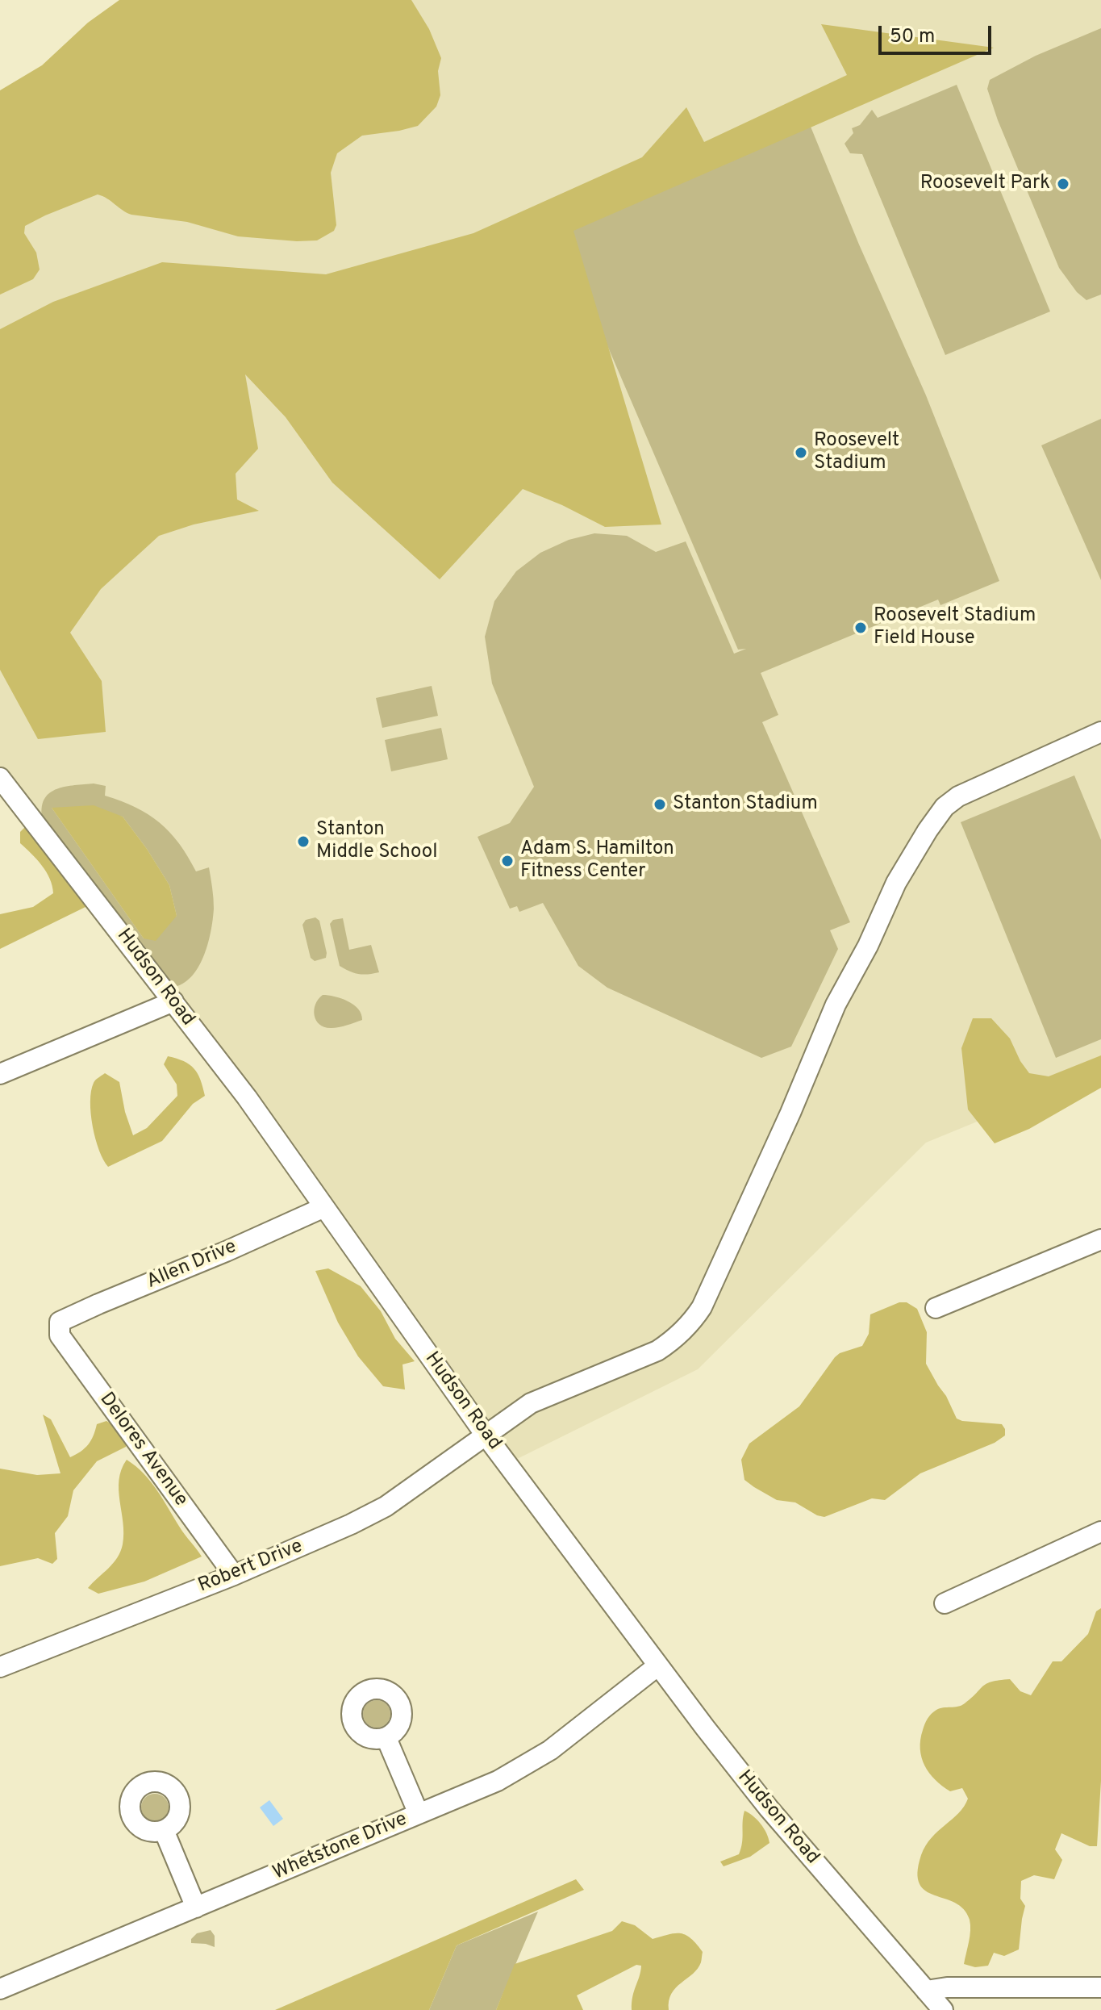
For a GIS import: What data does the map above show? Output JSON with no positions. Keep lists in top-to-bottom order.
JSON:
{
  "streets": {
    "street": [
      "Hudson Road",
      "Allen Drive",
      "Delores Avenue",
      "Robert Drive",
      "Whetstone Drive"
    ]
  },
  "crossings": [
    ["Hudson Road", "Allen Drive"],
    ["Hudson Road", "Robert Drive"],
    ["Hudson Road", "Whetstone Drive"],
    ["Allen Drive", "Delores Avenue"],
    ["Delores Avenue", "Robert Drive"]
  ],
  "places": [
    "Roosevelt Park",
    "Roosevelt Stadium",
    "Roosevelt Stadium Field House",
    "Stanton Stadium",
    "Stanton Middle School",
    "Adam S. Hamilton Fitness Center"
  ],
  "scale_bar": "50 m"
}
